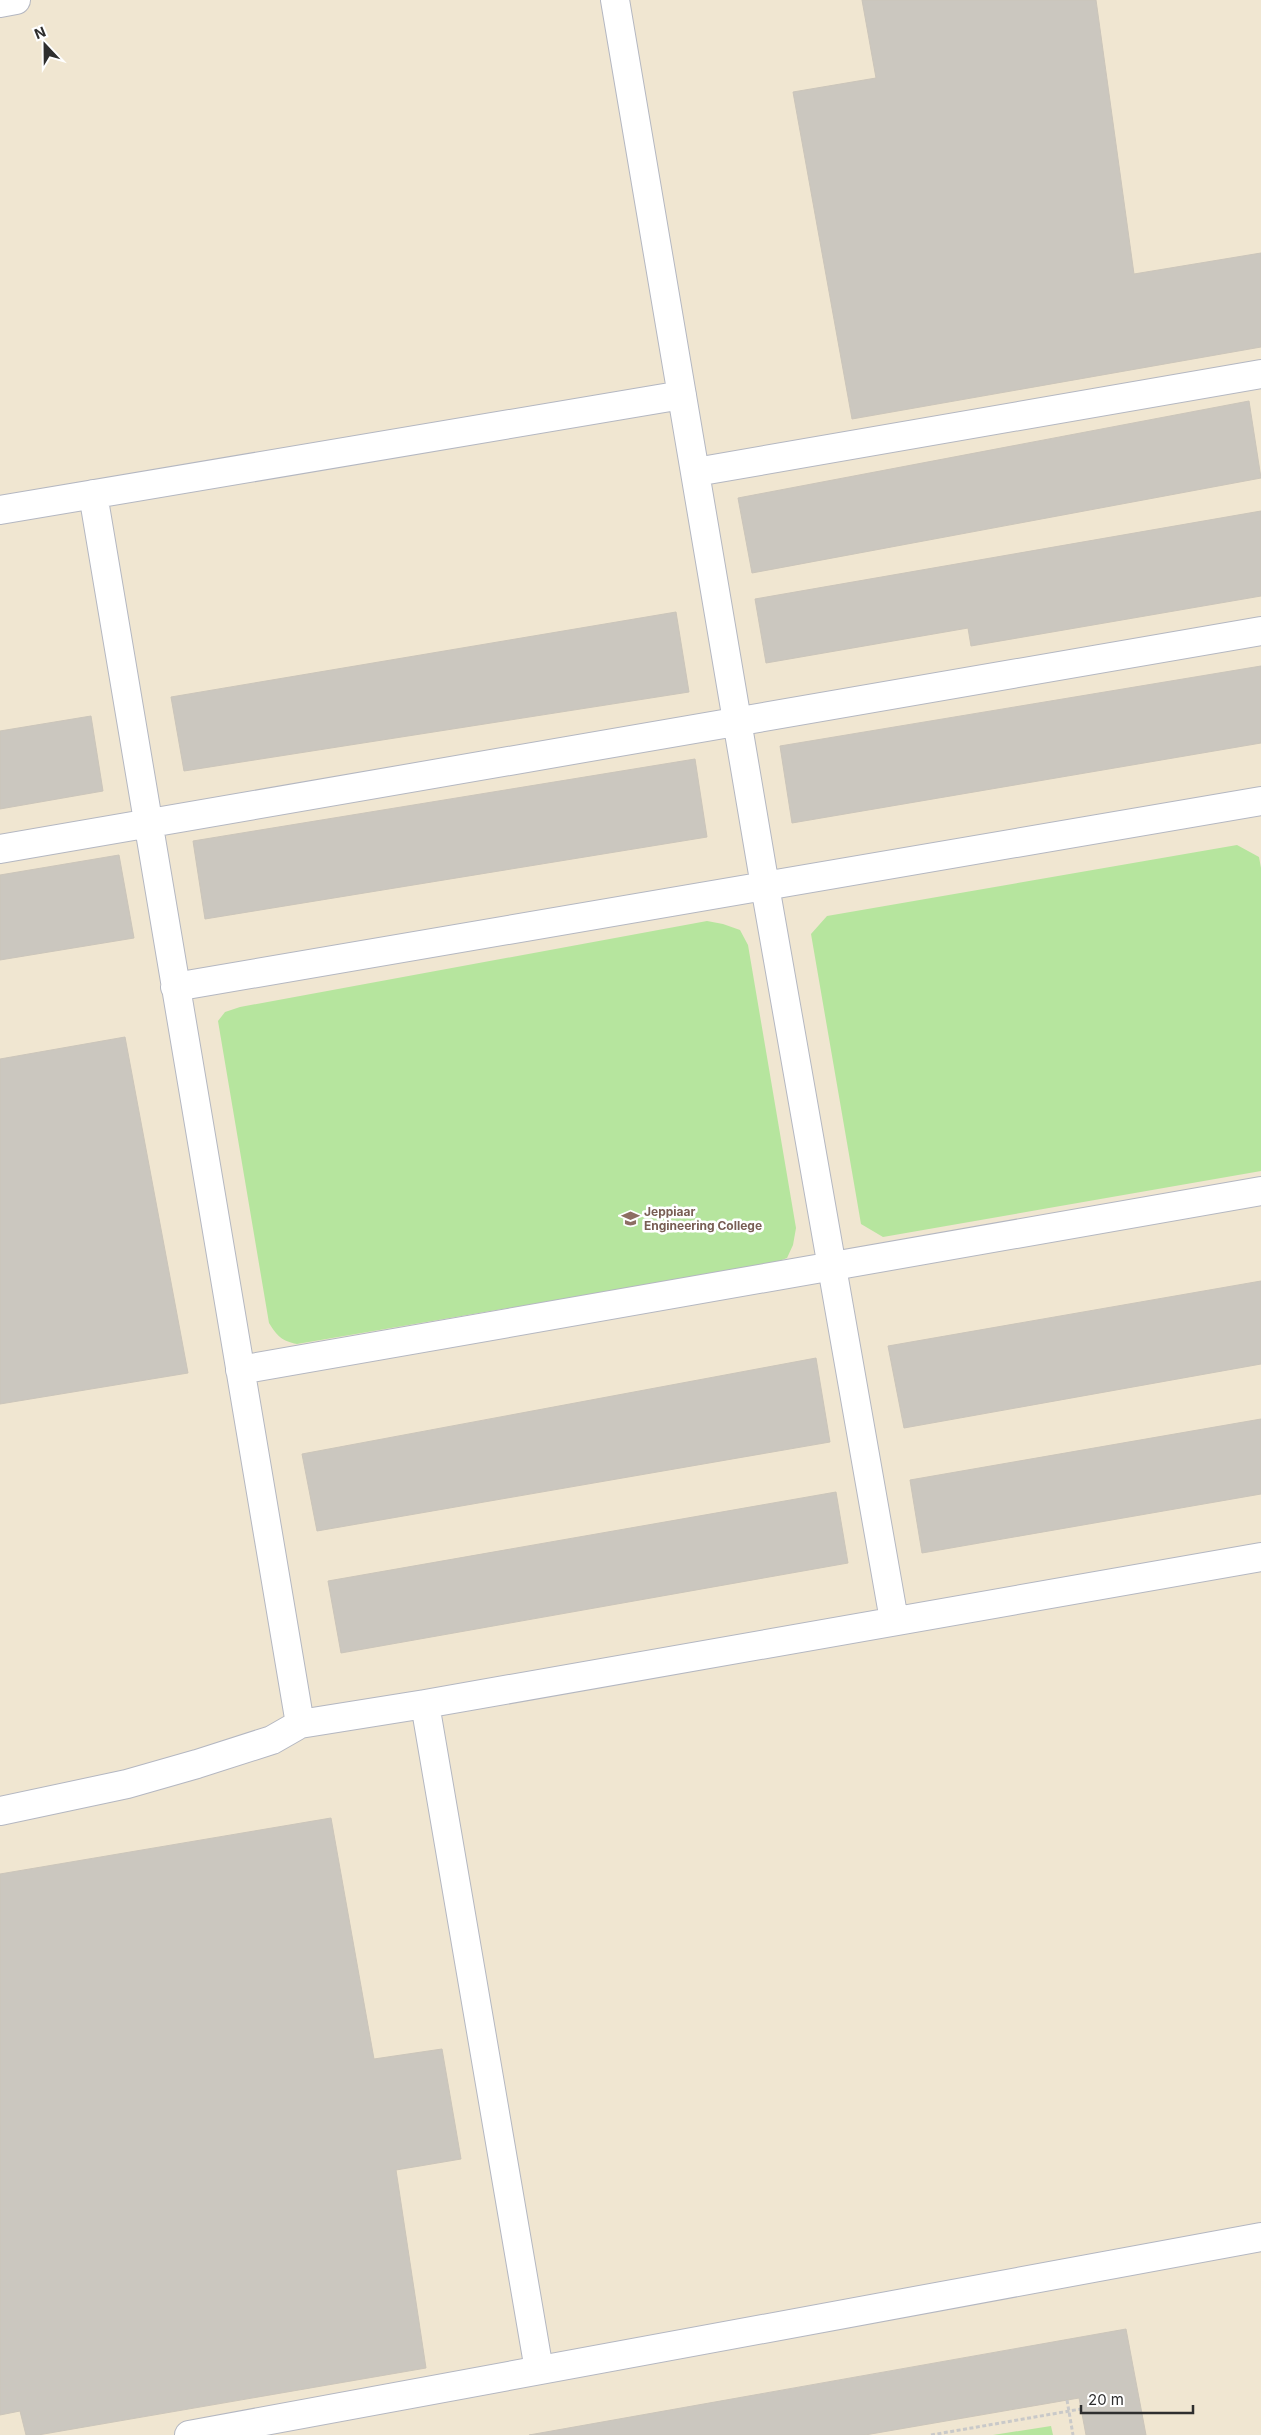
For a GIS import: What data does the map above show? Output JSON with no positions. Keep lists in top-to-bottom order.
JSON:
{
  "places": {
    "school or university": ["Jeppiaar Engineering College"]
  },
  "scale_bar": "20 m",
  "north": "top"
}
